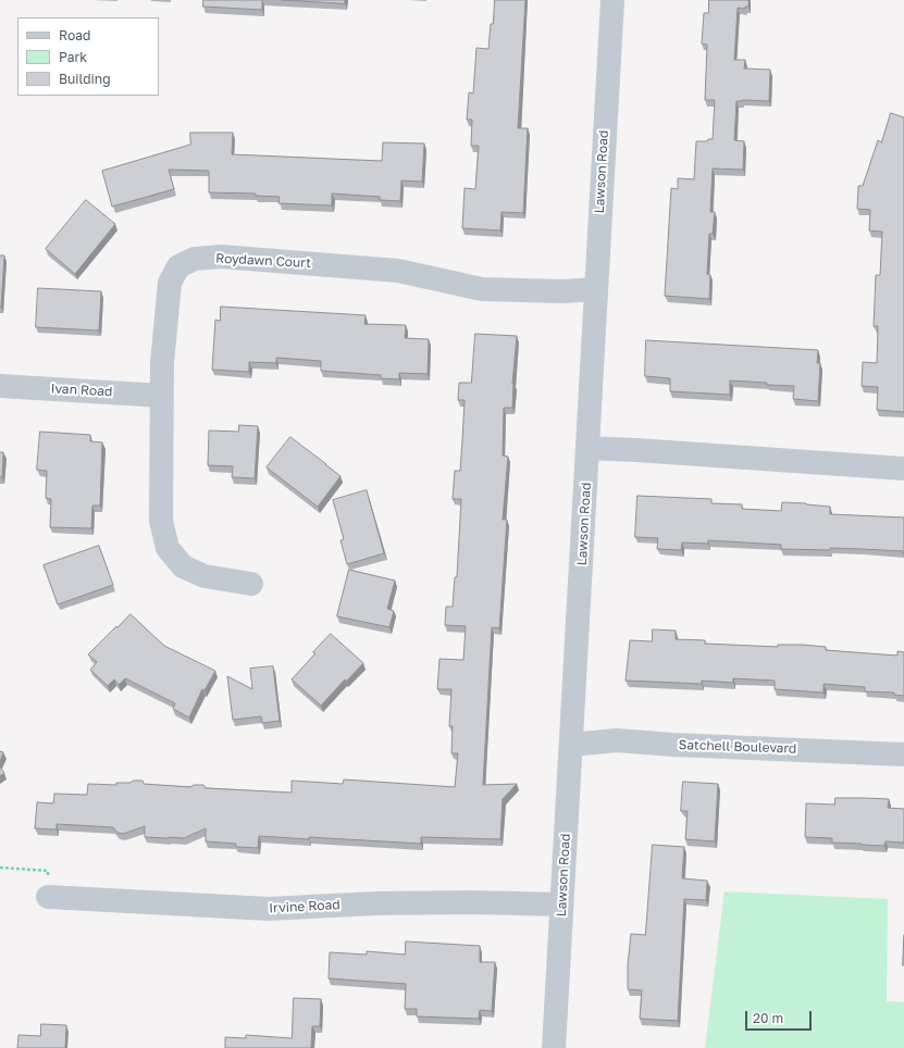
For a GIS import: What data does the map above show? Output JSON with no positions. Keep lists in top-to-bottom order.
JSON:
{
  "streets": {
    "street": [
      "Lawson Road",
      "Roydawn Court",
      "Ivan Road",
      "Satchell Boulevard",
      "Irvine Road"
    ]
  },
  "crossings": [
    ["Lawson Road", "Roydawn Court"],
    ["Lawson Road", "Satchell Boulevard"],
    ["Lawson Road", "Irvine Road"],
    ["Roydawn Court", "Ivan Road"]
  ],
  "legend": ["Road", "Park", "Building"],
  "scale_bar": "20 m"
}
